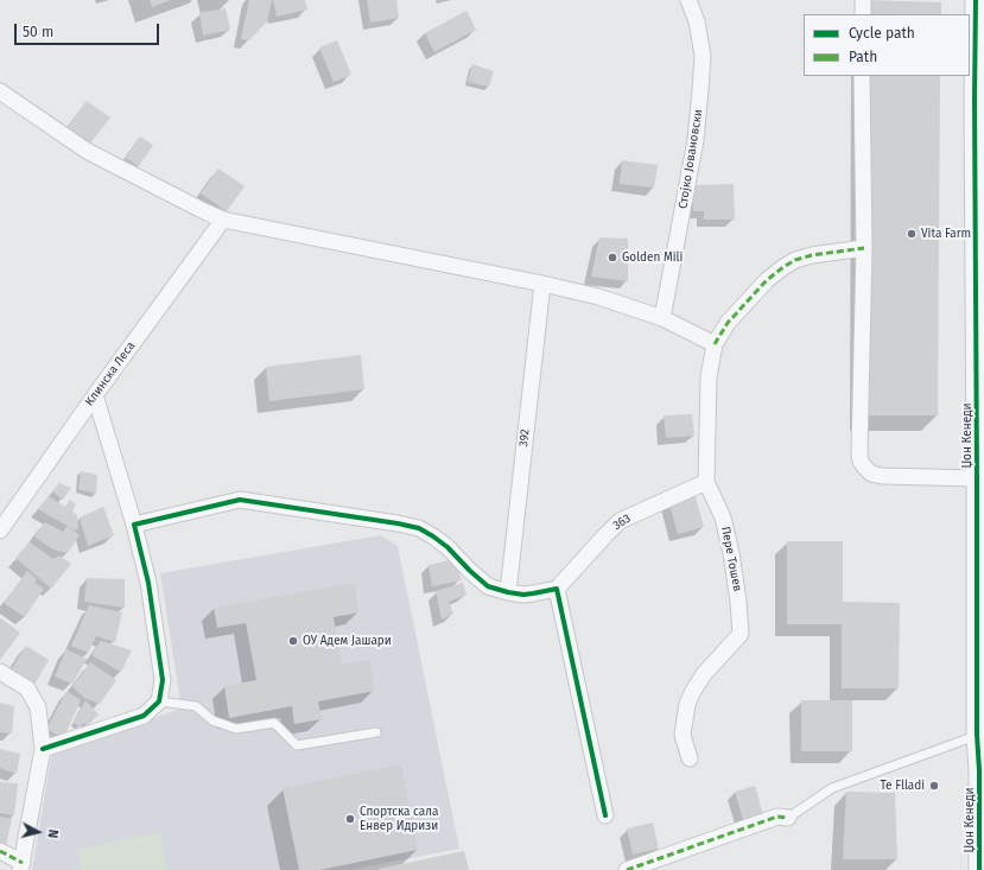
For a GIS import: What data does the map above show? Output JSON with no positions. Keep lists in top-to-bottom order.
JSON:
{
  "streets": {
    "street": [
      "Стојко Јовановски",
      "Клинска Леса",
      "Џон Кенеди",
      "392",
      "363",
      "Пере Тошев"
    ]
  },
  "crossings": [
    ["363", "Пере Тошев"]
  ],
  "places": [
    "Vita Farm",
    "Golden Mili",
    "ОУ Адем Јашари",
    "Te Flladi",
    "Спортска сала Енвер Идризи"
  ],
  "legend": ["Cycle path", "Path"],
  "scale_bar": "50 m",
  "north": "right"
}
